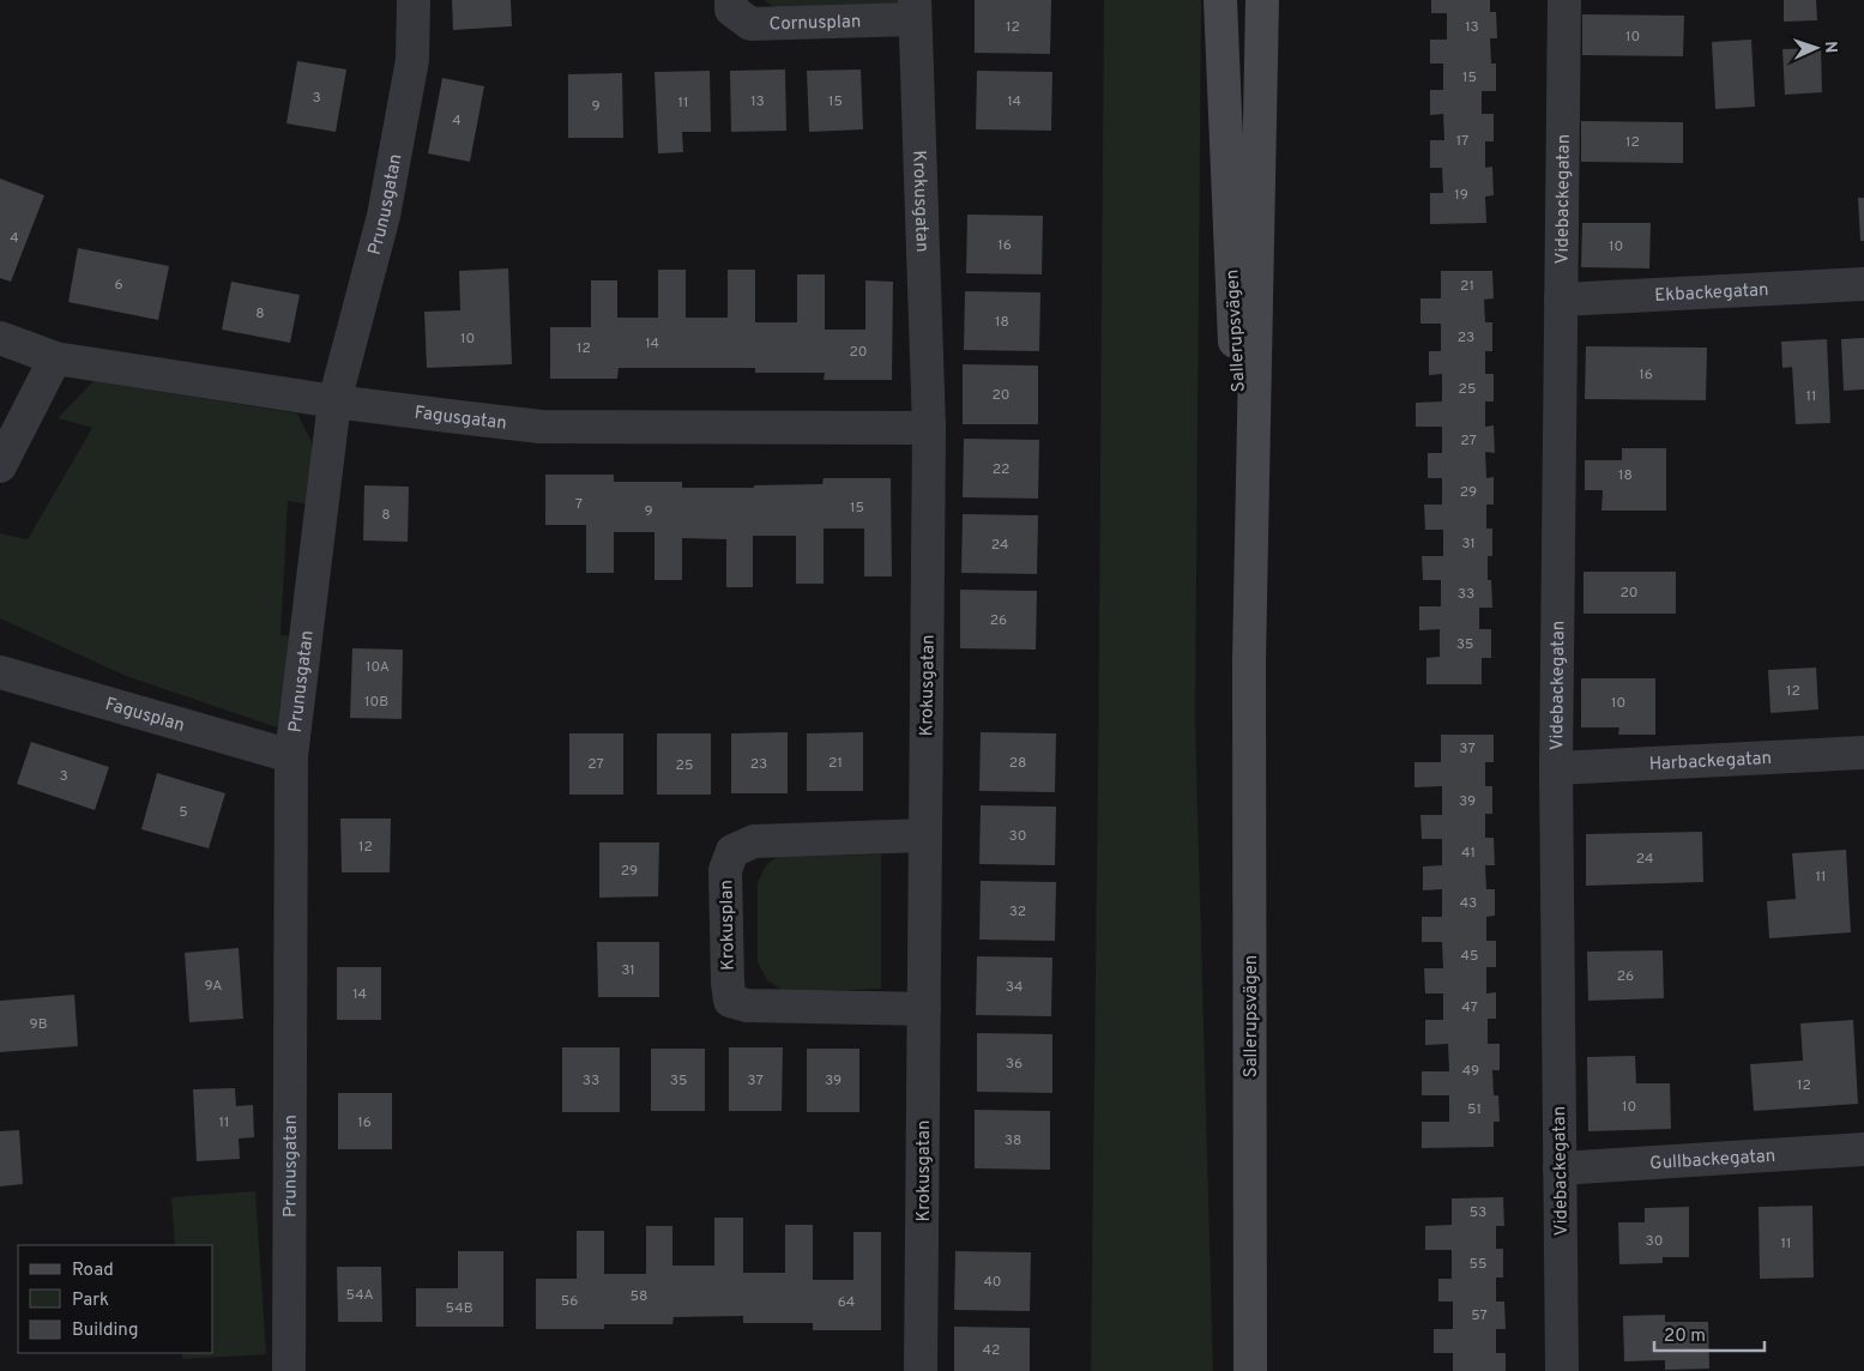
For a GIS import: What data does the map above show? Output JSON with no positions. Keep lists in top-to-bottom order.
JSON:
{
  "streets": {
    "main road": ["Sallerupsvägen"],
    "street": [
      "Cornusplan",
      "Krokusgatan",
      "Videbackegatan",
      "Prunusgatan",
      "Ekbackegatan",
      "Fagusgatan",
      "Fagusplan",
      "Harbackegatan",
      "Krokusplan",
      "Gullbackegatan"
    ]
  },
  "crossings": [
    ["Cornusplan", "Krokusgatan"],
    ["Krokusgatan", "Fagusgatan"],
    ["Krokusgatan", "Krokusplan"],
    ["Videbackegatan", "Ekbackegatan"],
    ["Videbackegatan", "Harbackegatan"],
    ["Videbackegatan", "Gullbackegatan"],
    ["Prunusgatan", "Fagusgatan"],
    ["Prunusgatan", "Fagusplan"]
  ],
  "house_numbers": [
    "12",
    "13",
    "10",
    "15",
    "3",
    "13",
    "15",
    "14",
    "11",
    "9",
    "4",
    "17",
    "12",
    "19",
    "4",
    "16",
    "10",
    "6",
    "21",
    "8",
    "18",
    "23",
    "10",
    "14",
    "12",
    "20",
    "16",
    "25",
    "20",
    "11",
    "27",
    "22",
    "18",
    "29",
    "7",
    "15",
    "9",
    "8",
    "31",
    "24",
    "20",
    "33",
    "26",
    "35",
    "10A",
    "12",
    "10B",
    "10",
    "37",
    "21",
    "28",
    "27",
    "23",
    "25",
    "3",
    "39",
    "5",
    "30",
    "12",
    "41",
    "24",
    "29",
    "11",
    "43",
    "32",
    "45",
    "31",
    "26",
    "9A",
    "34",
    "14",
    "47",
    "9B",
    "36",
    "49",
    "33",
    "35",
    "37",
    "39",
    "12",
    "10",
    "51",
    "11",
    "16",
    "38",
    "53",
    "30",
    "11",
    "55",
    "40",
    "54A",
    "58",
    "56",
    "64",
    "54B",
    "57",
    "42"
  ],
  "legend": ["Road", "Park", "Building"],
  "scale_bar": "20 m",
  "north": "right"
}
